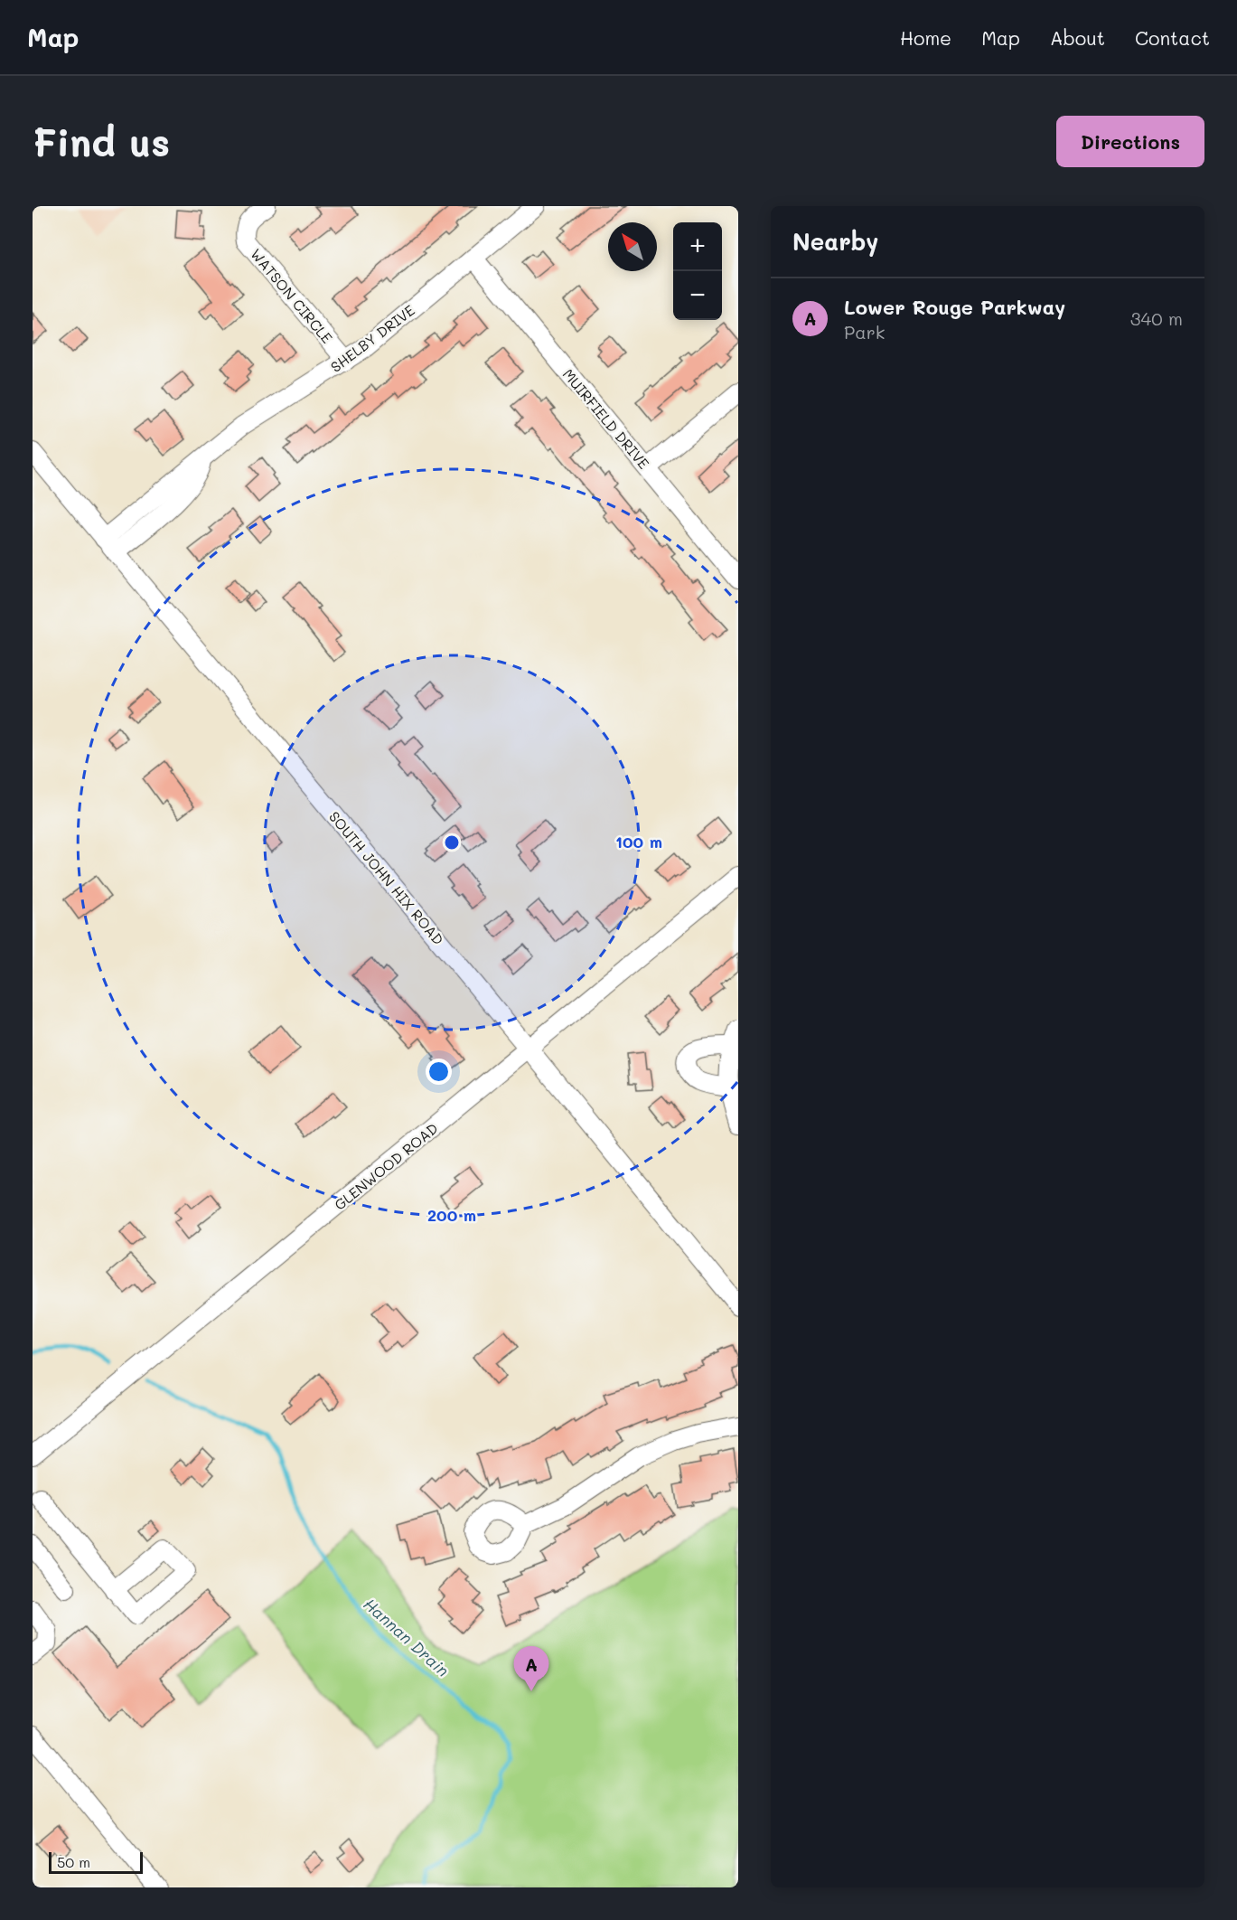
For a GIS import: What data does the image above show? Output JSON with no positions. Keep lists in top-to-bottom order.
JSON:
{
  "streets": {
    "street": [
      "WATSON CIRCLE",
      "SHELBY DRIVE",
      "MUIRFIELD DRIVE",
      "SOUTH JOHN HIX ROAD",
      "GLENWOOD ROAD"
    ]
  },
  "crossings": [
    ["WATSON CIRCLE", "SHELBY DRIVE"],
    ["SHELBY DRIVE", "MUIRFIELD DRIVE"],
    ["SHELBY DRIVE", "SOUTH JOHN HIX ROAD"],
    ["SOUTH JOHN HIX ROAD", "GLENWOOD ROAD"]
  ],
  "water": ["Hannan Drain"],
  "scale_bar": "50 m",
  "north": "top left",
  "page": {
    "header": "Map",
    "nav": [
      "Home",
      "Map",
      "About",
      "Contact"
    ],
    "buttons": "Directions",
    "title": "Find us",
    "heading": "Nearby",
    "map_buttons": ["+", "−"],
    "list": [
      {
        "mark": "A",
        "name": "Lower Rouge Parkway",
        "note": "Park",
        "value": "340 m"
      }
    ],
    "pins": "A",
    "scale": "50 m"
  },
  "rings": ["100 m", "200 m"]
}
